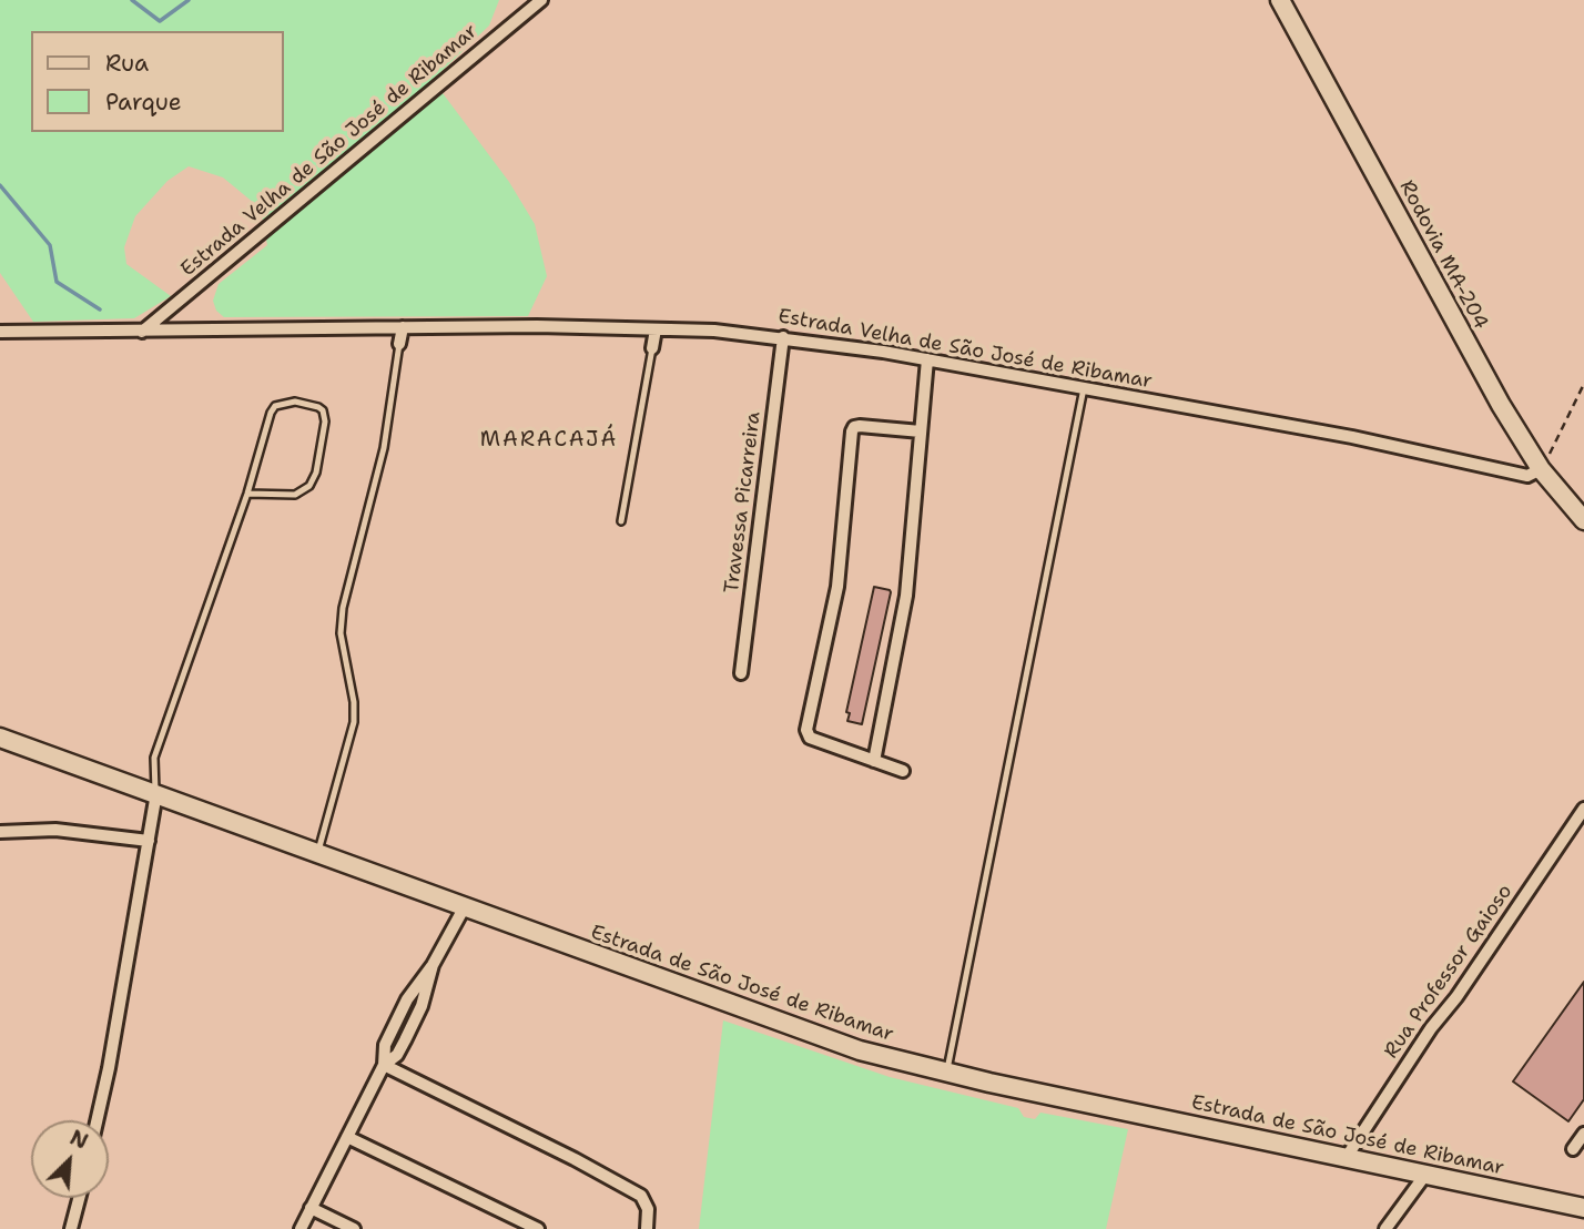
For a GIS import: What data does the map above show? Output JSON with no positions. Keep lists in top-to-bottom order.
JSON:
{
  "streets": {
    "main road": ["Rodovia MA-204", "Estrada de São José de Ribamar"],
    "street": ["Estrada Velha de São José de Ribamar", "Travessa Picarreira", "Rua Professor Gaioso"]
  },
  "crossings": [
    ["Estrada Velha de São José de Ribamar", "Rodovia MA-204"],
    ["Estrada Velha de São José de Ribamar", "Travessa Picarreira"],
    ["Rua Professor Gaioso", "Estrada de São José de Ribamar"]
  ],
  "districts": ["MARACAJÁ"],
  "legend": ["Rua", "Parque"],
  "north": "top right"
}
